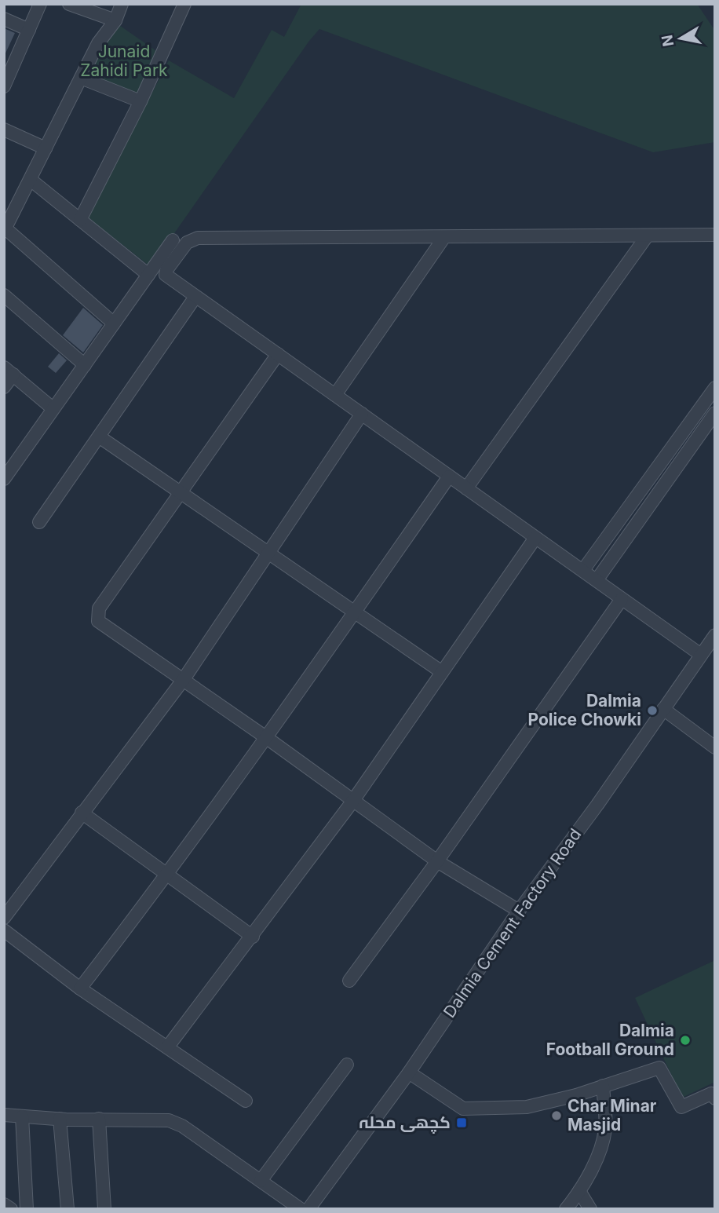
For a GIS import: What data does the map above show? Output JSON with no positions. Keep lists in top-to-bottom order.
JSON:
{
  "streets": {
    "street": ["Dalmia Cement Factory Road"]
  },
  "parks": ["Junaid Zahidi Park"],
  "places": {
    "other": ["Dalmia Police Chowki", "Dalmia Football Ground", "Char Minar Masjid"],
    "transit": ["کچھی محلہ"]
  },
  "north": "left"
}
